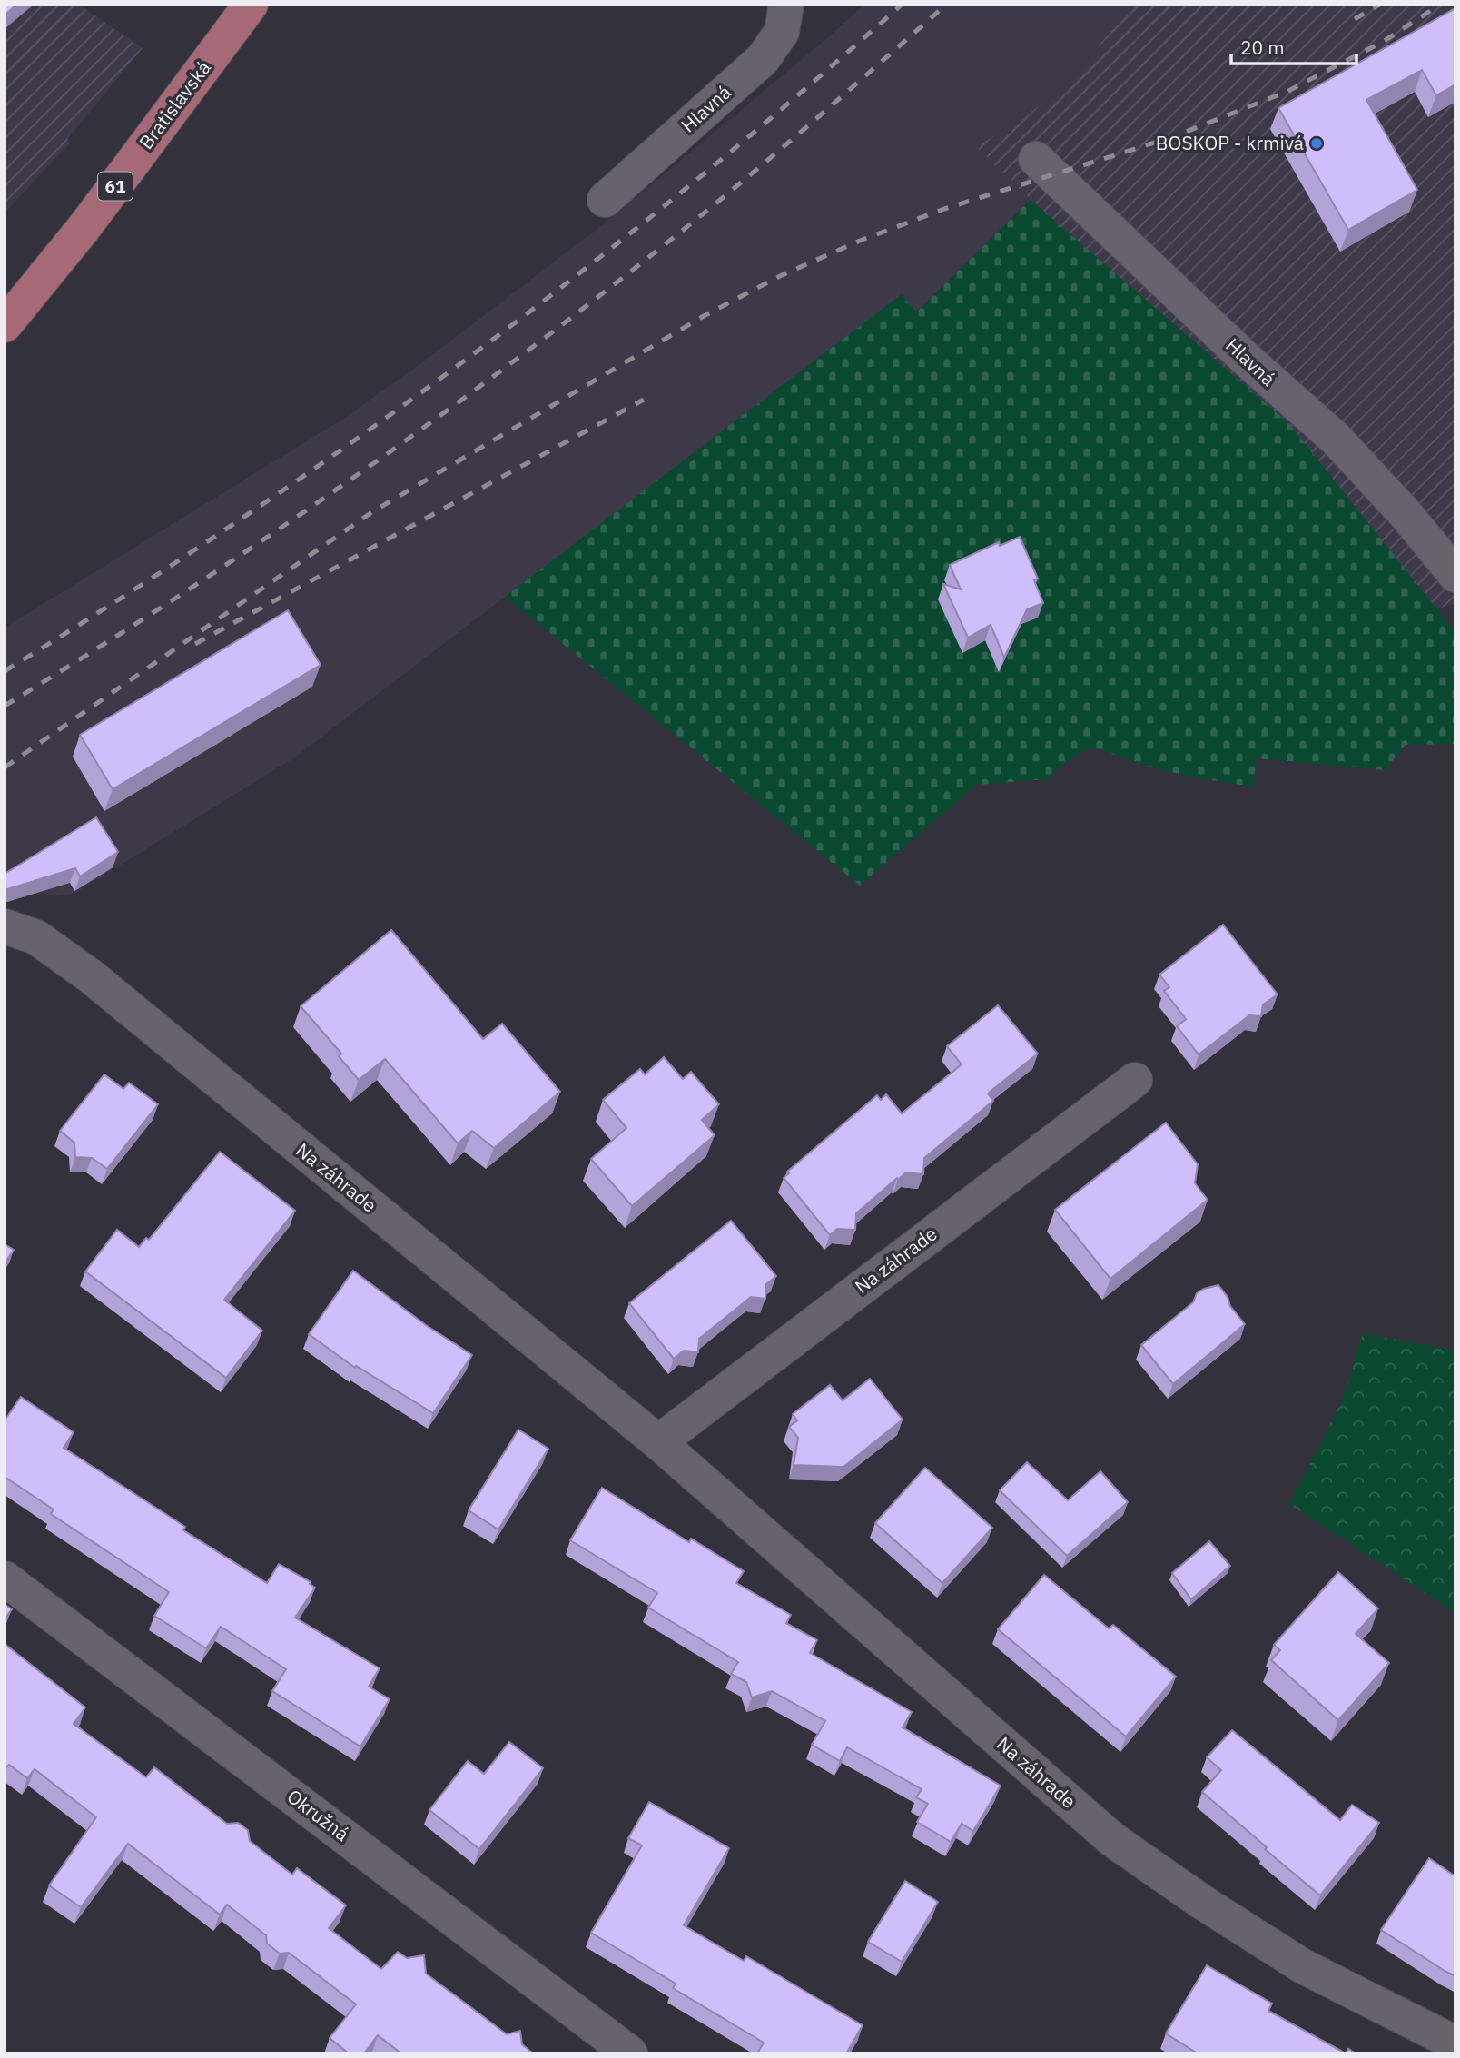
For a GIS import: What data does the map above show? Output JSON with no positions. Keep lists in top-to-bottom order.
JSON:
{
  "streets": {
    "main road": ["Bratislavská", "61"],
    "street": ["Hlavná", "Na záhrade", "Okružná"]
  },
  "places": ["BOSKOP - krmivá"],
  "scale_bar": "20 m"
}
